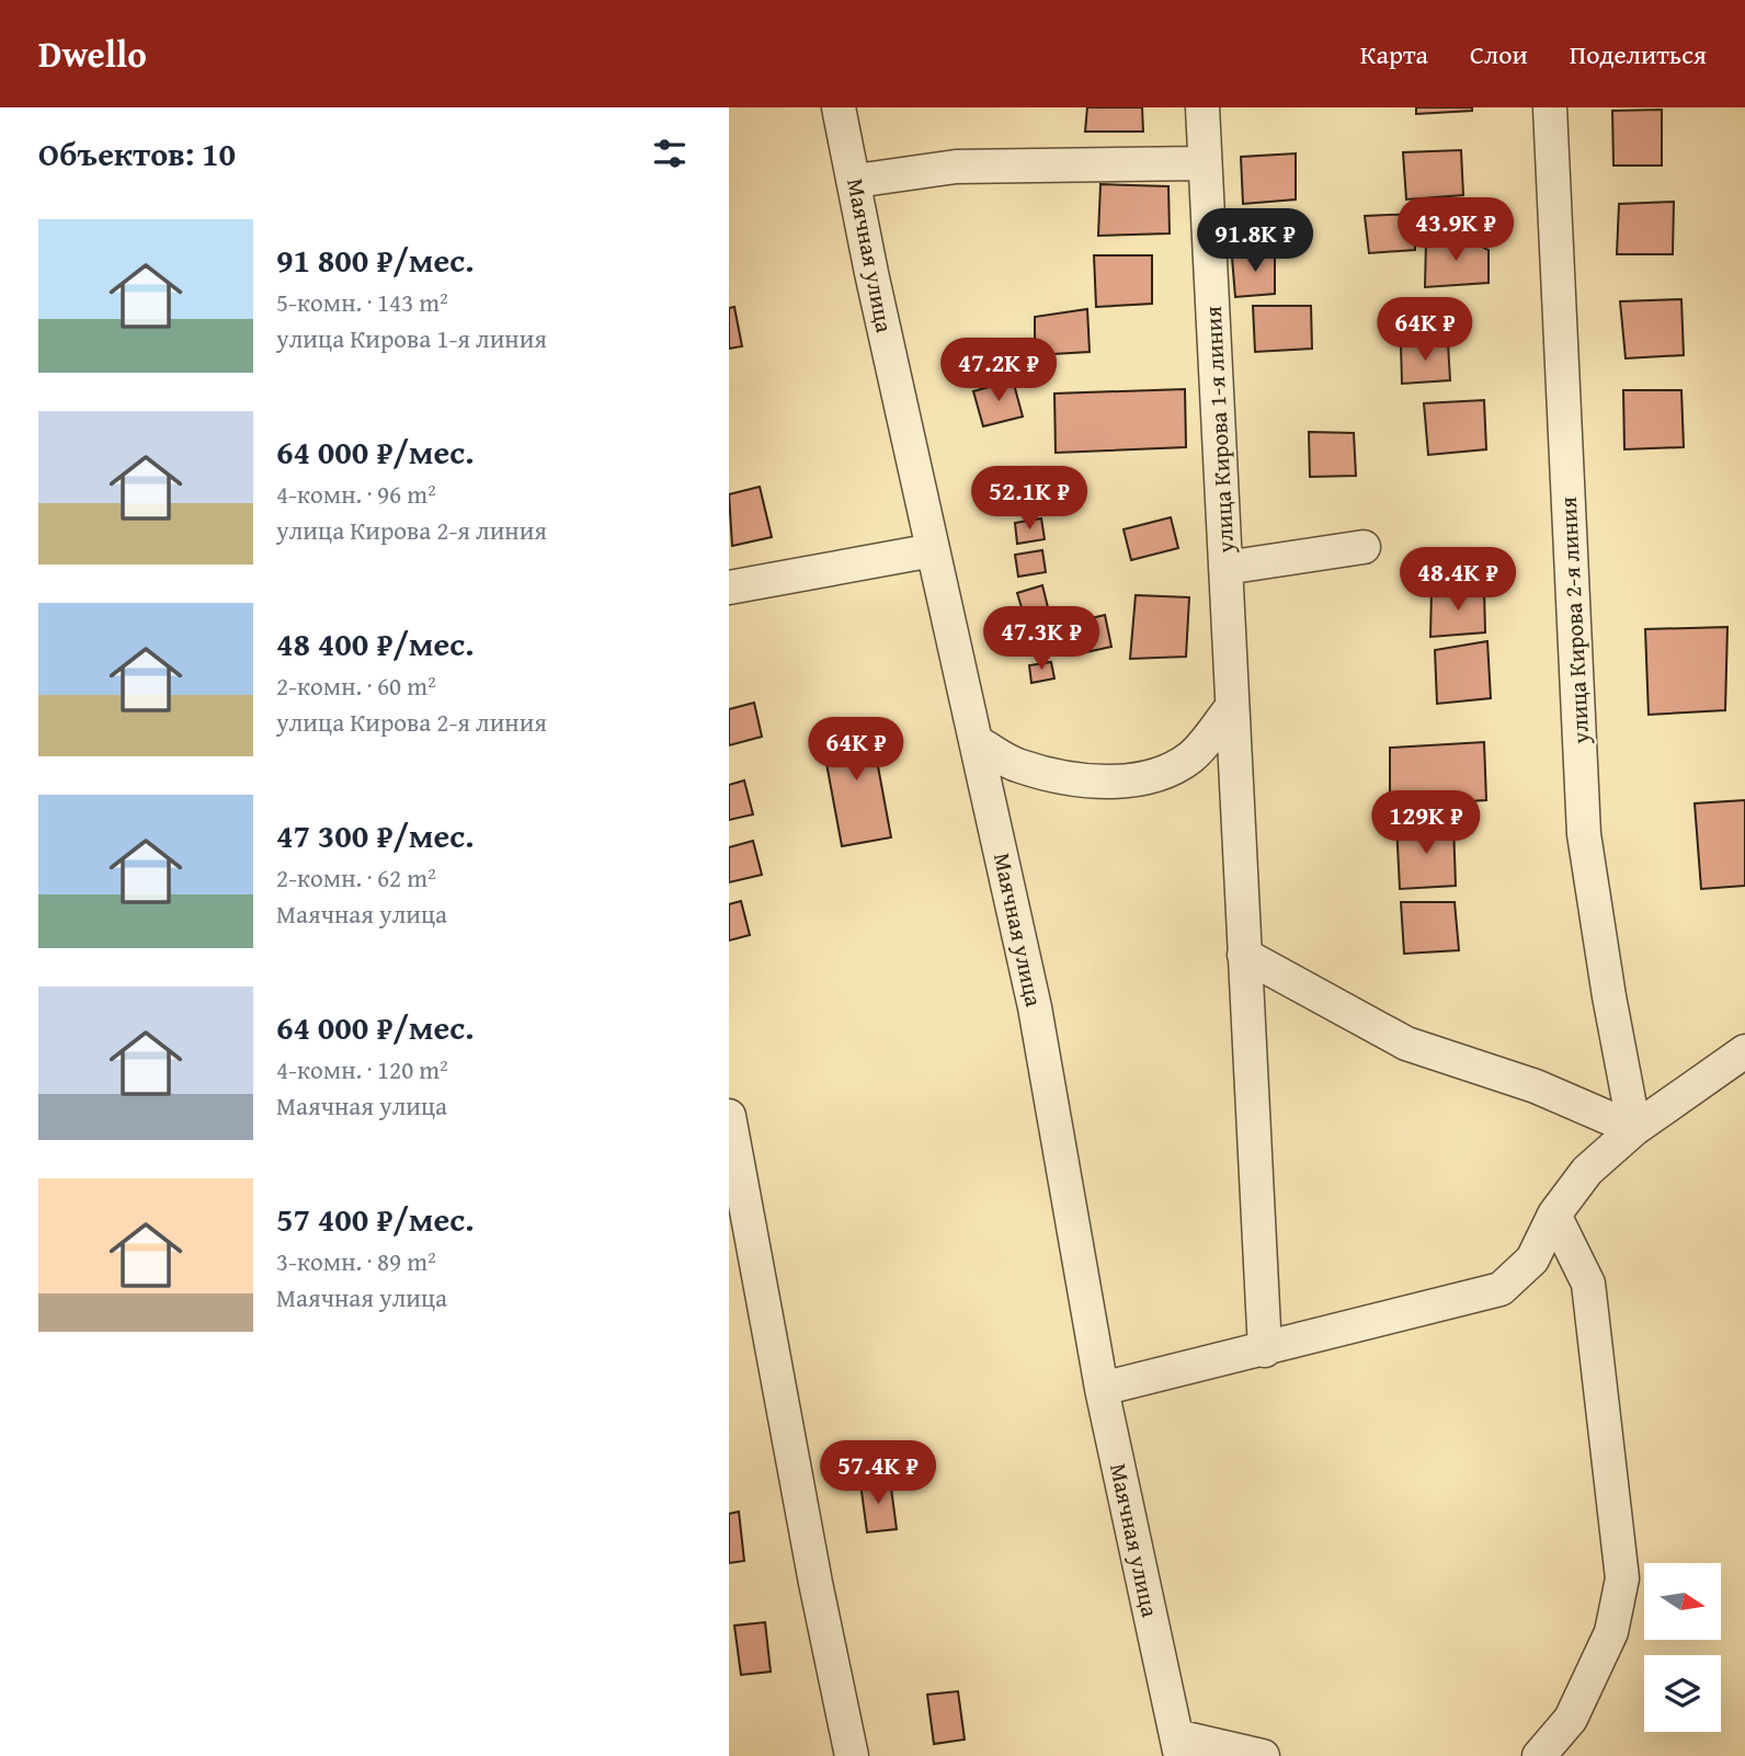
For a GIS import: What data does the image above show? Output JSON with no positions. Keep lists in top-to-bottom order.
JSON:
{
  "streets": {
    "street": ["Маячная улица", "улица Кирова 1-я линия", "улица Кирова 2-я линия"]
  },
  "north": "right",
  "page": {
    "header": "Dwello",
    "nav": ["Карта", "Слои", "Поделиться"],
    "heading": "Объектов: 10",
    "price": [
      "43.9K ₽",
      "91.8K ₽",
      "64K ₽",
      "47.2K ₽",
      "52.1K ₽",
      "48.4K ₽",
      "47.3K ₽",
      "64K ₽",
      "129K ₽",
      "57.4K ₽"
    ],
    "list": [
      {
        "name": "91 800 ₽/мес.",
        "note": "5-комн. · 143 m² · улица Кирова 1-я линия"
      },
      {
        "name": "64 000 ₽/мес.",
        "note": "4-комн. · 96 m² · улица Кирова 2-я линия"
      },
      {
        "name": "48 400 ₽/мес.",
        "note": "2-комн. · 60 m² · улица Кирова 2-я линия"
      },
      {
        "name": "47 300 ₽/мес.",
        "note": "2-комн. · 62 m² · Маячная улица"
      },
      {
        "name": "64 000 ₽/мес.",
        "note": "4-комн. · 120 m² · Маячная улица"
      },
      {
        "name": "57 400 ₽/мес.",
        "note": "3-комн. · 89 m² · Маячная улица"
      }
    ]
  }
}
